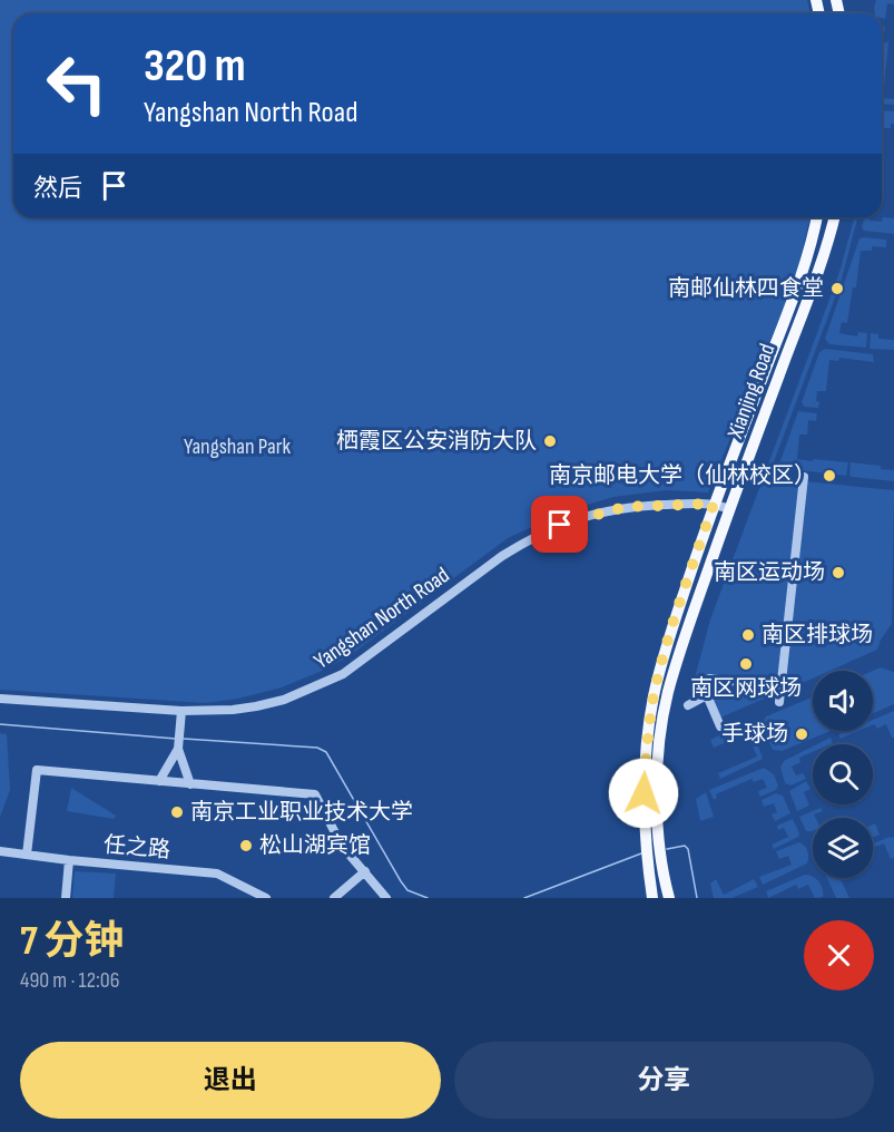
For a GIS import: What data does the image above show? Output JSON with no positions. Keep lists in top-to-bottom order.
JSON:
{
  "streets": {
    "main road": ["Xianjing Road"],
    "street": ["Yangshan North Road", "任之路"]
  },
  "crossings": [
    ["Xianjing Road", "Yangshan North Road"]
  ],
  "parks": ["Yangshan Park"],
  "places": [
    "南邮仙林四食堂",
    "栖霞区公安消防大队",
    "南京邮电大学（仙林校区）",
    "南区运动场",
    "南区排球场",
    "南区网球场",
    "手球场",
    "南京工业职业技术大学",
    "松山湖宾馆"
  ],
  "page": {
    "turn": ["320 m", "Yangshan North Road"],
    "then": "然后",
    "heading": ["7 分钟", "490 m · 12:06"],
    "buttons": ["退出", "分享"]
  }
}
